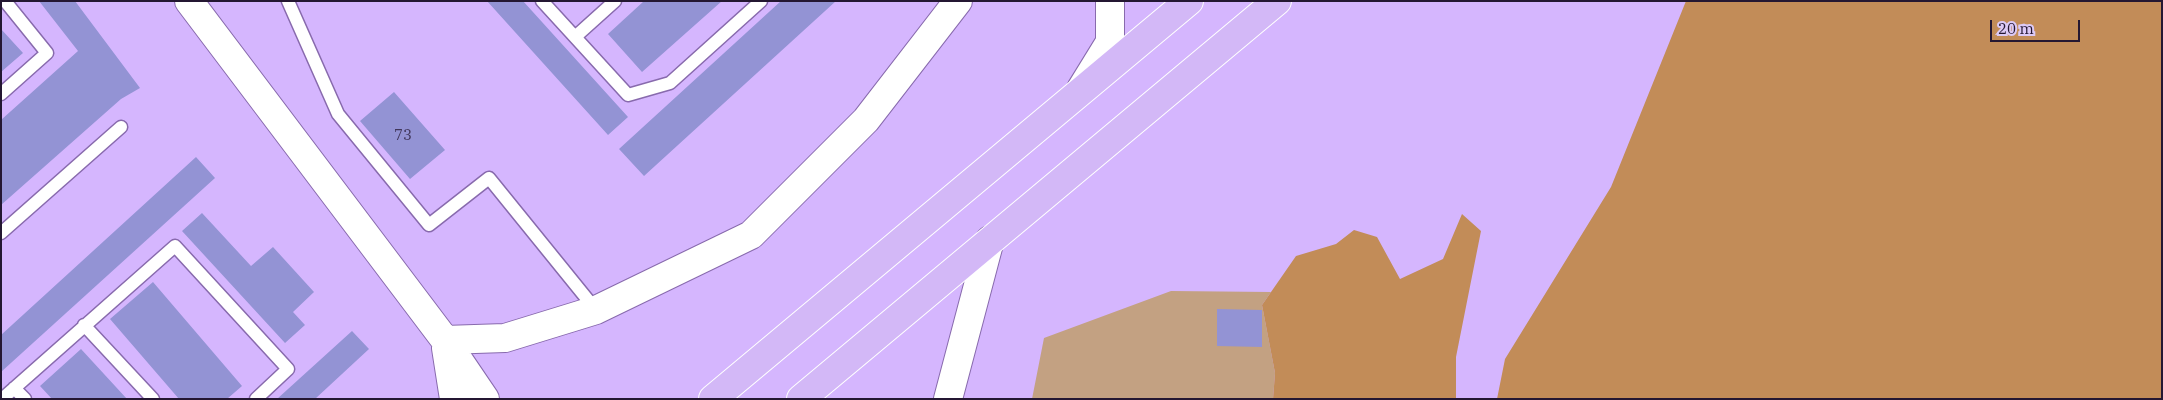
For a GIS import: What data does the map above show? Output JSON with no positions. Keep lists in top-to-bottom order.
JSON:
{
  "house_numbers": ["73"],
  "scale_bar": "20 m"
}
